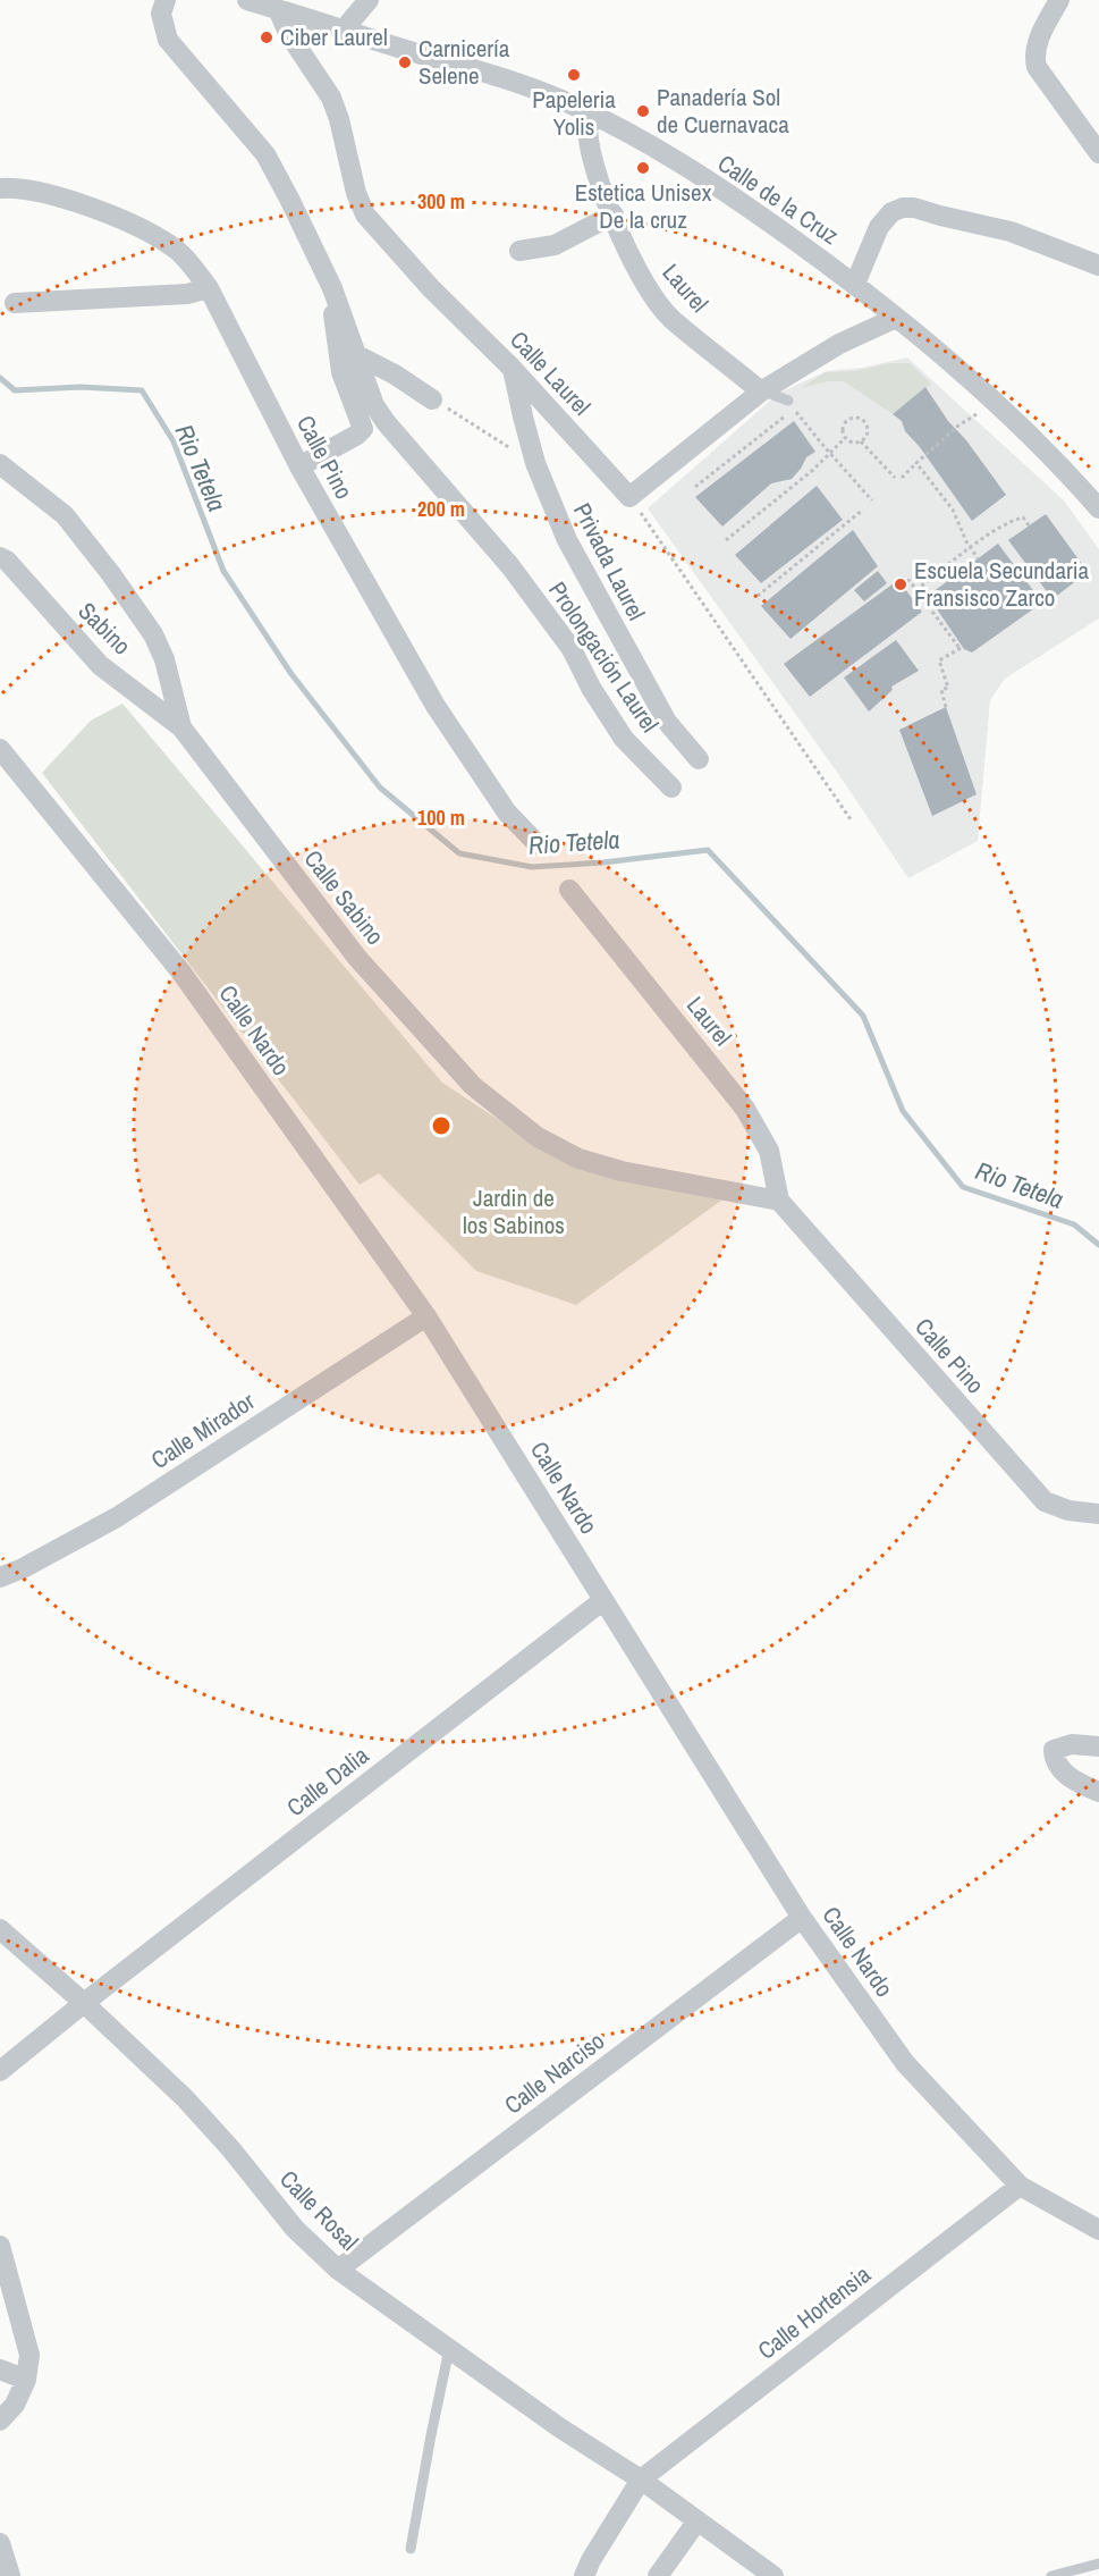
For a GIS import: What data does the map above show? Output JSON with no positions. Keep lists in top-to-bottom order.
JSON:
{
  "streets": {
    "street": [
      "Calle de la Cruz",
      "Laurel",
      "Calle Laurel",
      "Calle Pino",
      "Privada Laurel",
      "Sabino",
      "Prolongación Laurel",
      "Calle Sabino",
      "Calle Nardo",
      "Calle Mirador",
      "Calle Dalia",
      "Calle Narciso",
      "Calle Rosal",
      "Calle Hortensia"
    ]
  },
  "crossings": [
    ["Calle de la Cruz", "Laurel"],
    ["Calle de la Cruz", "Calle Laurel"],
    ["Laurel", "Calle Pino"],
    ["Laurel", "Calle Sabino"],
    ["Calle Laurel", "Privada Laurel"],
    ["Calle Pino", "Calle Sabino"],
    ["Sabino", "Calle Sabino"],
    ["Calle Nardo", "Calle Mirador"],
    ["Calle Nardo", "Calle Dalia"],
    ["Calle Nardo", "Calle Narciso"],
    ["Calle Nardo", "Calle Hortensia"],
    ["Calle Dalia", "Calle Rosal"],
    ["Calle Narciso", "Calle Rosal"],
    ["Calle Rosal", "Calle Hortensia"]
  ],
  "water": ["Rio Tetela"],
  "parks": ["Jardin de los Sabinos"],
  "places": [
    "Ciber Laurel",
    "Carnicería Selene",
    "Papeleria Yolis",
    "Panadería Sol de Cuernavaca",
    "Estetica Unisex De la cruz",
    "Escuela Secundaria Fransisco Zarco"
  ],
  "rings": ["300 m", "200 m", "100 m"]
}
